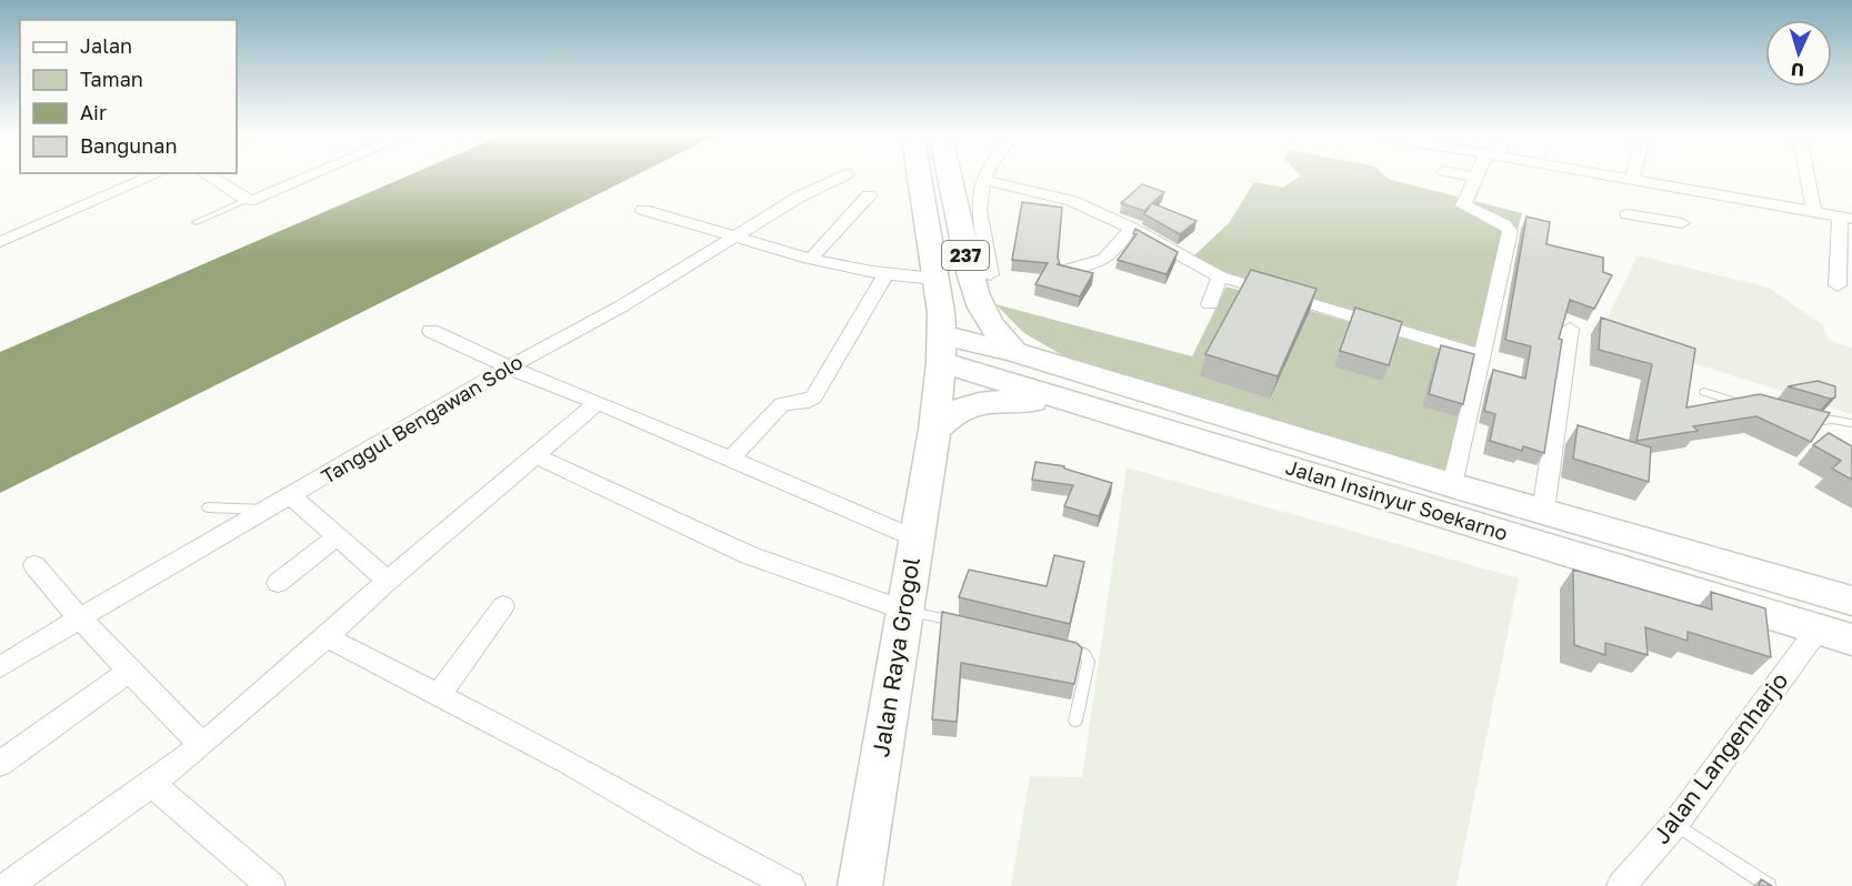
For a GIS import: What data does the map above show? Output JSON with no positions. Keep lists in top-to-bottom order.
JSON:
{
  "streets": {
    "main road": ["237", "Jalan Insinyur Soekarno", "Jalan Raya Grogol"],
    "street": ["Tanggul Bengawan Solo", "Jalan Langenharjo"]
  },
  "crossings": [
    ["237", "Jalan Insinyur Soekarno"],
    ["237", "Jalan Raya Grogol"],
    ["Jalan Insinyur Soekarno", "Jalan Raya Grogol"],
    ["Jalan Insinyur Soekarno", "Jalan Langenharjo"]
  ],
  "legend": [
    "Jalan",
    "Taman",
    "Air",
    "Bangunan"
  ],
  "north": "bottom"
}
